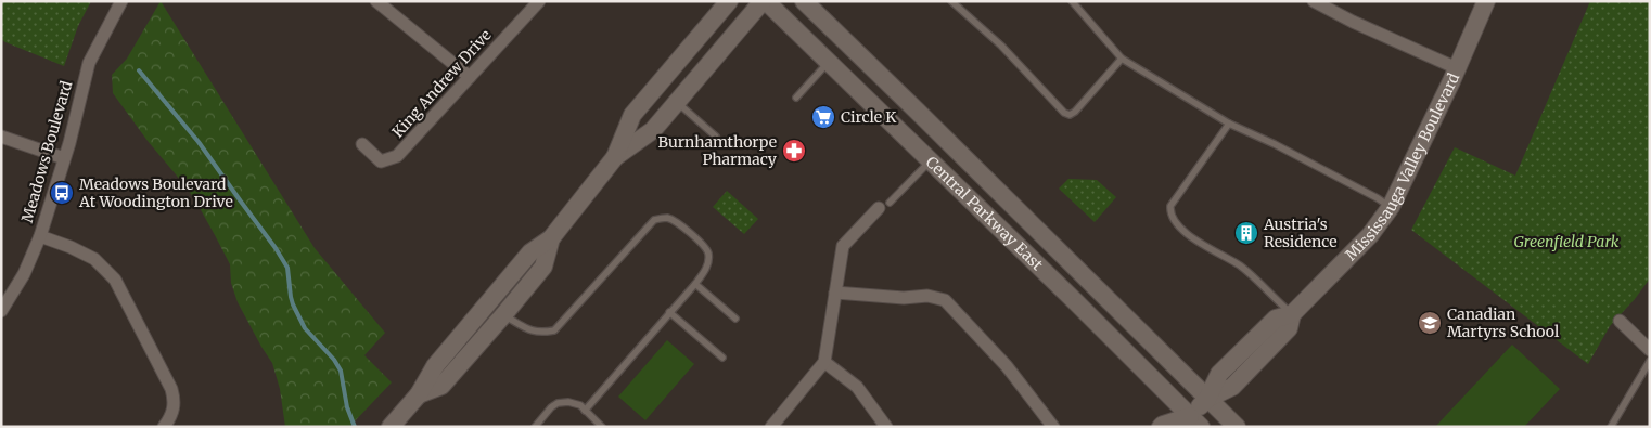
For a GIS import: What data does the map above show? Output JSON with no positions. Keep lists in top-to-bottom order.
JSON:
{
  "streets": {
    "street": [
      "King Andrew Drive",
      "Meadows Boulevard",
      "Mississauga Valley Boulevard",
      "Central Parkway East"
    ]
  },
  "crossings": [
    ["Mississauga Valley Boulevard", "Central Parkway East"]
  ],
  "parks": ["Greenfield Park"],
  "places": {
    "supermarket": ["Circle K"],
    "pharmacy": ["Burnhamthorpe Pharmacy"],
    "bus stop": ["Meadows Boulevard At Woodington Drive"],
    "building": ["Austria's Residence"],
    "school or university": ["Canadian Martyrs School"]
  }
}
